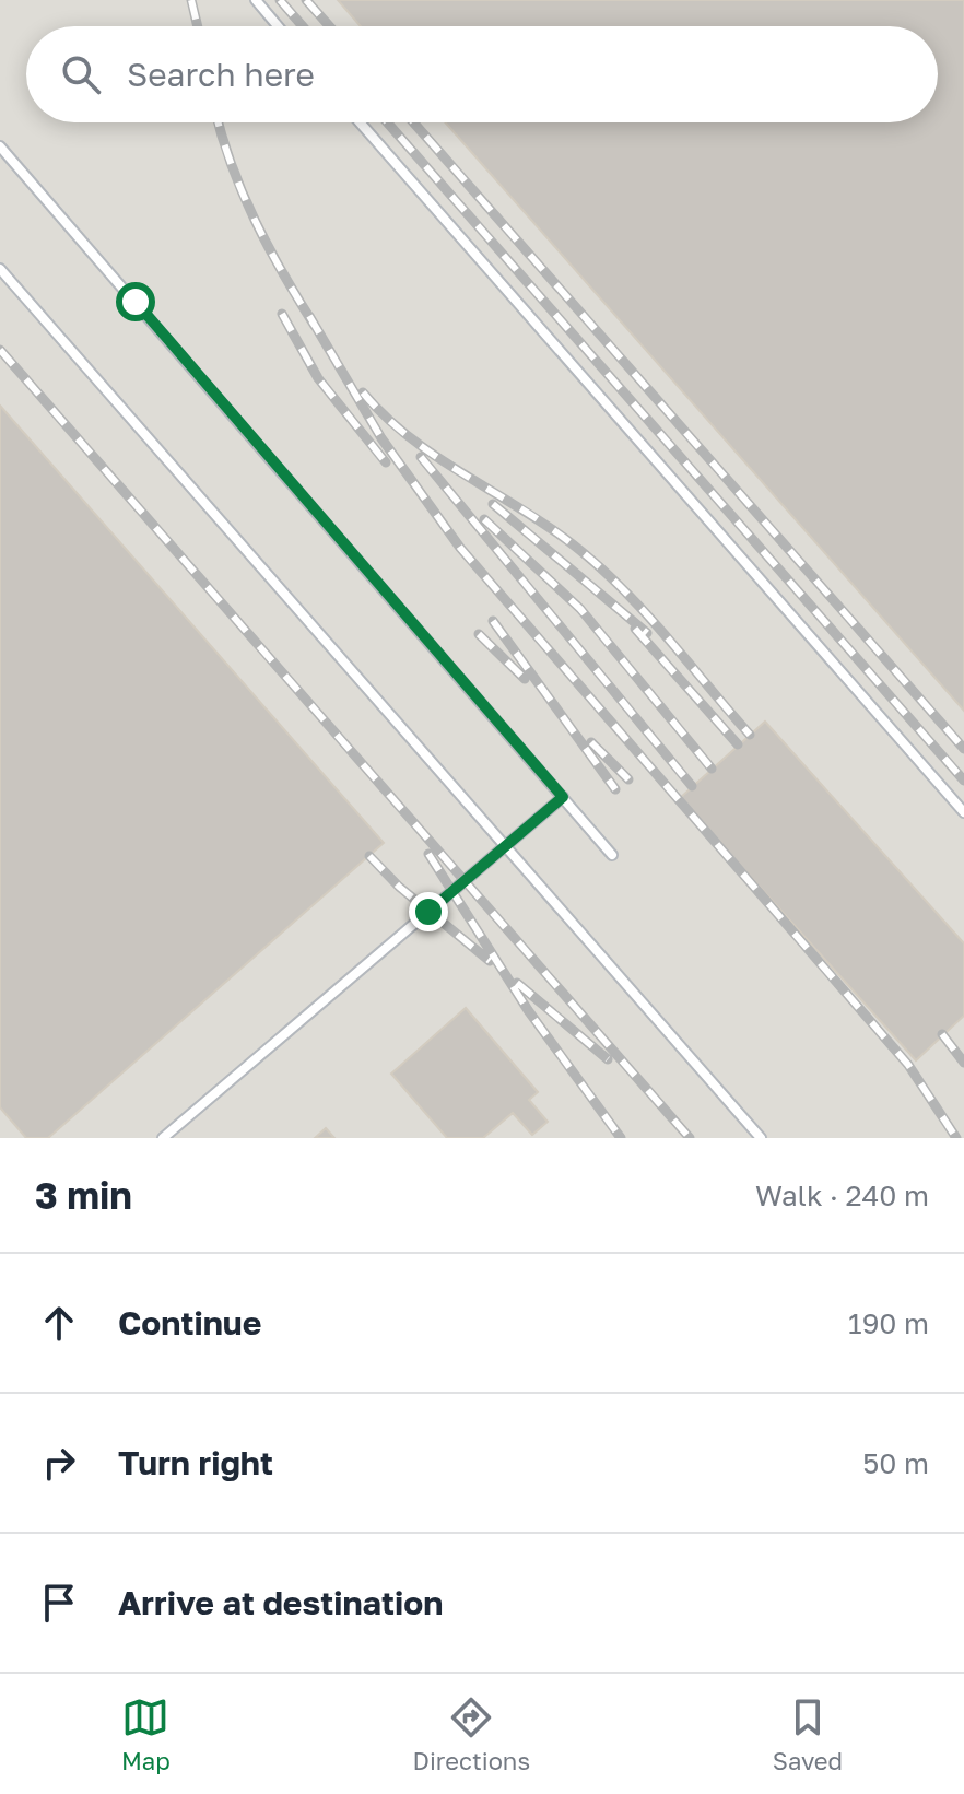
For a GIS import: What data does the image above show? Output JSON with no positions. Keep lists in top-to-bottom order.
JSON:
{
  "page": {
    "search": "Search here",
    "heading": ["3 min", "Walk · 240 m"],
    "list": [
      ["Continue", "190 m"],
      ["Turn right", "50 m"],
      "Arrive at destination"
    ],
    "nav": ["Map", "Directions", "Saved"]
  }
}
